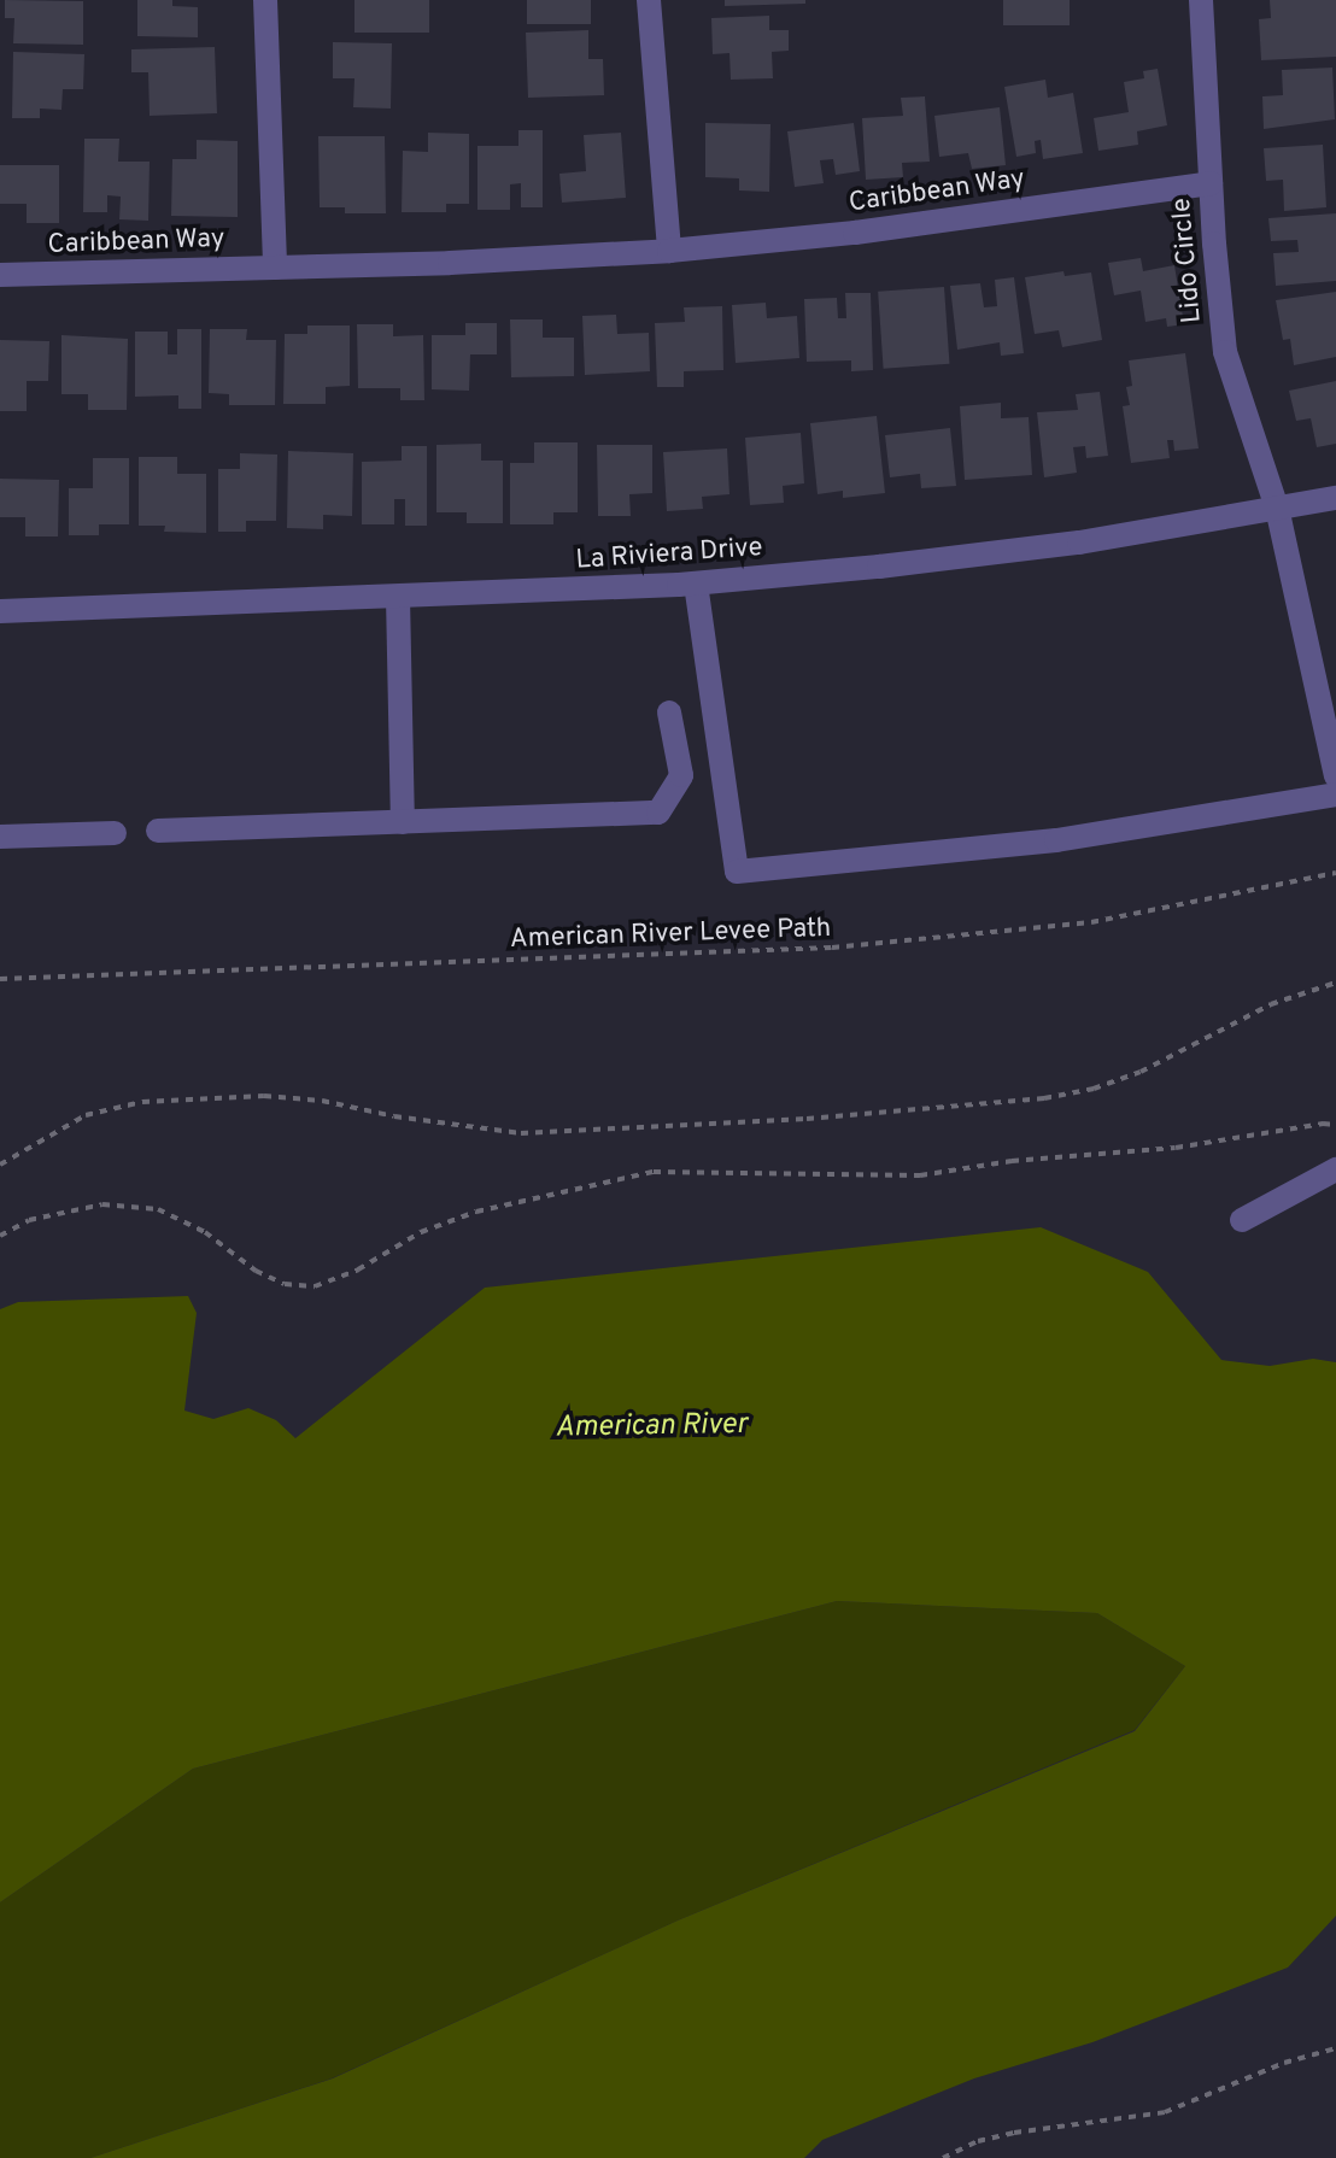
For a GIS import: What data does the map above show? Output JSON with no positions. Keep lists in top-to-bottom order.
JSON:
{
  "streets": {
    "street": ["Caribbean Way", "Lido Circle", "La Riviera Drive"],
    "path": ["American River Levee Path"]
  },
  "crossings": [
    ["Caribbean Way", "Lido Circle"],
    ["Lido Circle", "La Riviera Drive"]
  ],
  "water": ["American River"]
}
